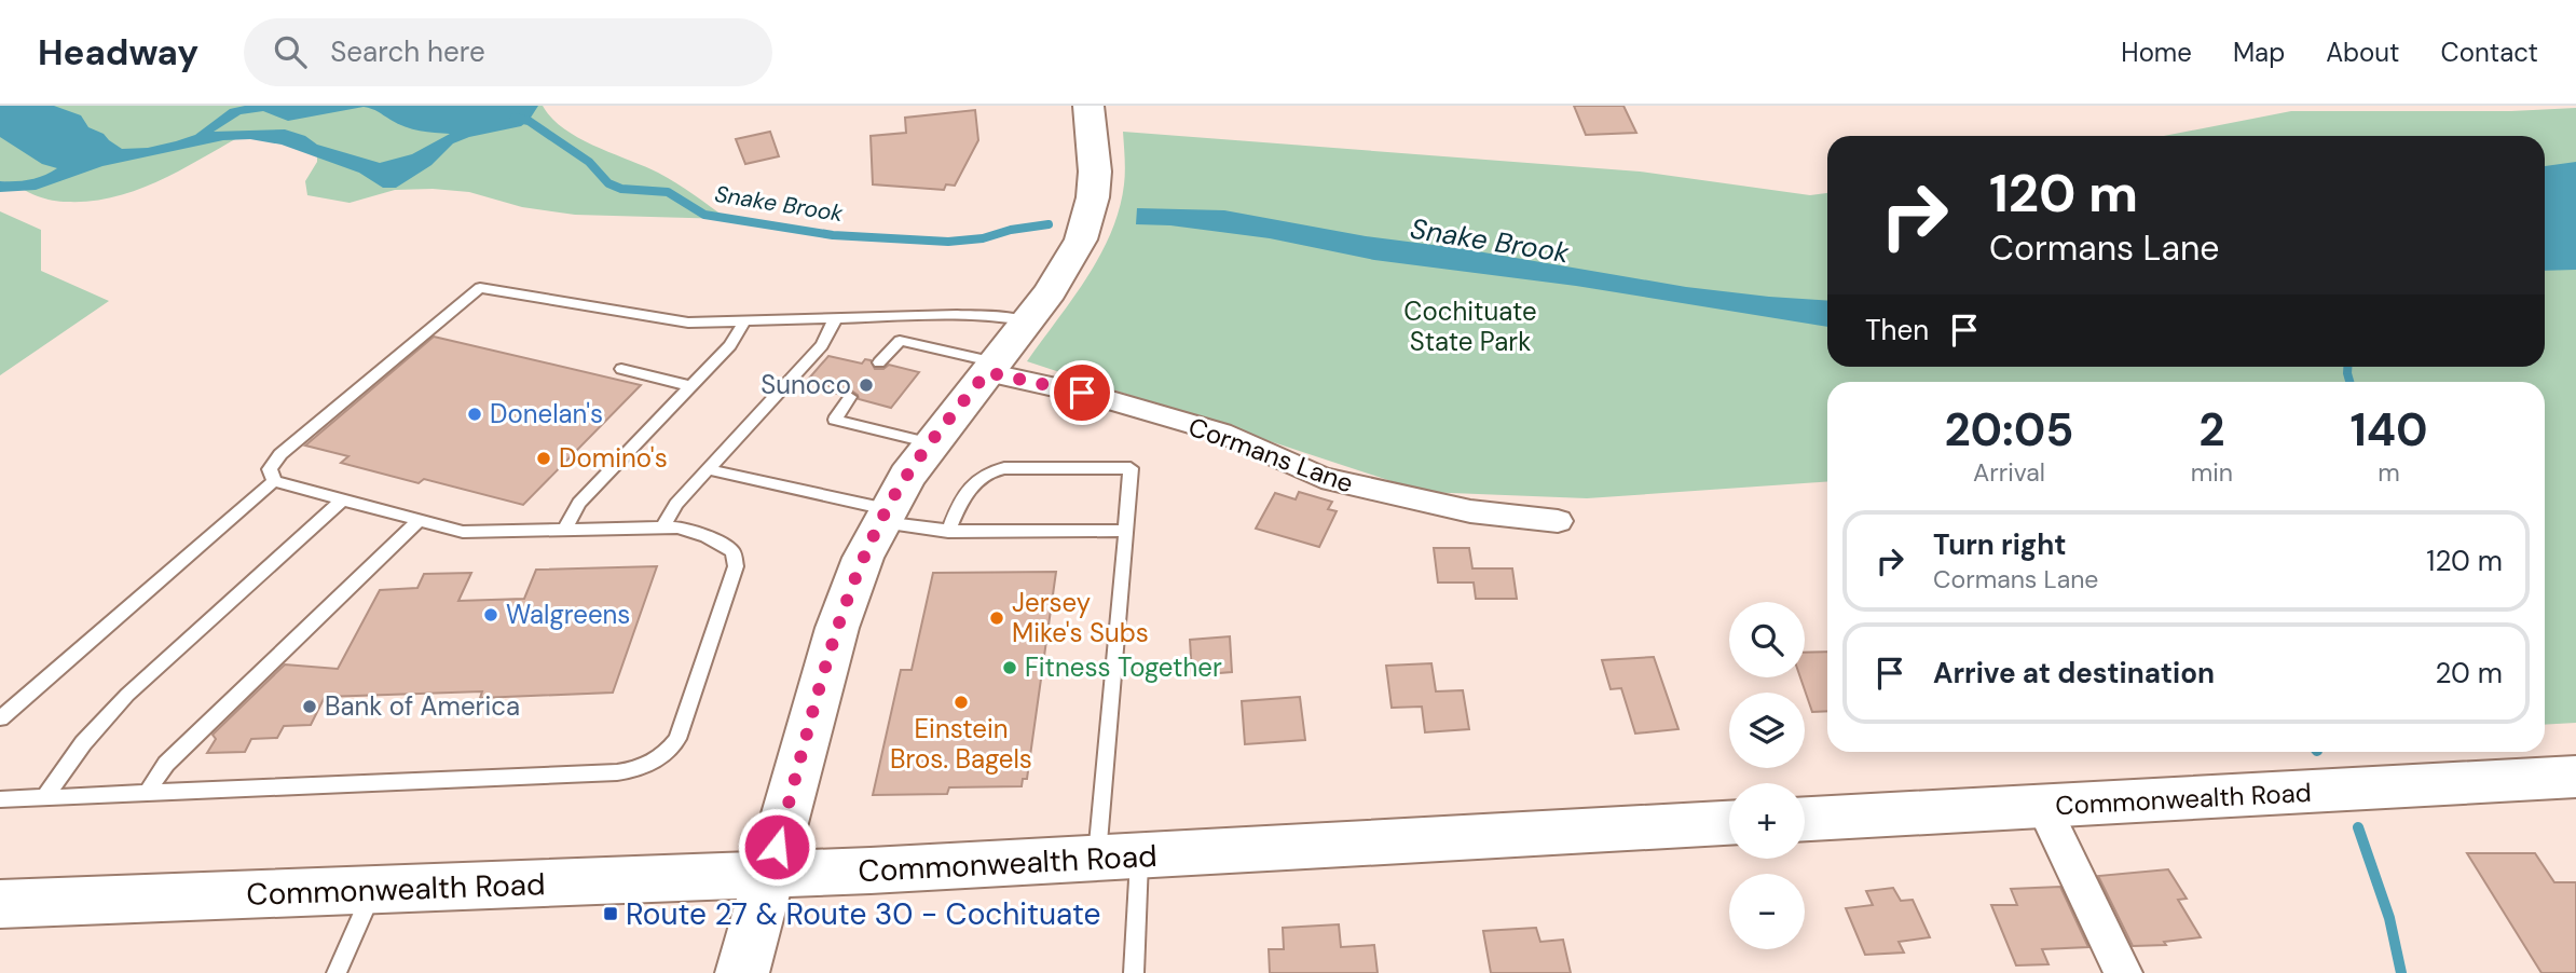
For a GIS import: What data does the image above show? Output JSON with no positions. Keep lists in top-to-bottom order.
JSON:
{
  "streets": {
    "main road": ["Commonwealth Road"],
    "street": ["Cormans Lane"]
  },
  "water": ["Snake Brook"],
  "parks": ["Cochituate State Park"],
  "places": {
    "other": [
      "Sunoco",
      "Donelan's",
      "Domino's",
      "Walgreens",
      "Jersey Mike's Subs",
      "Fitness Together",
      "Einstein Bros. Bagels",
      "Bank of America"
    ],
    "transit": ["Route 27 & Route 30 - Cochituate"]
  },
  "page": {
    "header": "Headway",
    "search": "Search here",
    "nav": [
      "Home",
      "Map",
      "About",
      "Contact"
    ],
    "turn": ["120 m", "Cormans Lane"],
    "then": "Then",
    "eta": [
      "20:05",
      "Arrival",
      "2",
      "min",
      "140",
      "m"
    ],
    "list": [
      {
        "name": "Turn right",
        "note": "Cormans Lane",
        "value": "120 m"
      },
      {
        "name": "Arrive at destination",
        "value": "20 m"
      }
    ],
    "map_buttons": ["+", "−"]
  }
}
